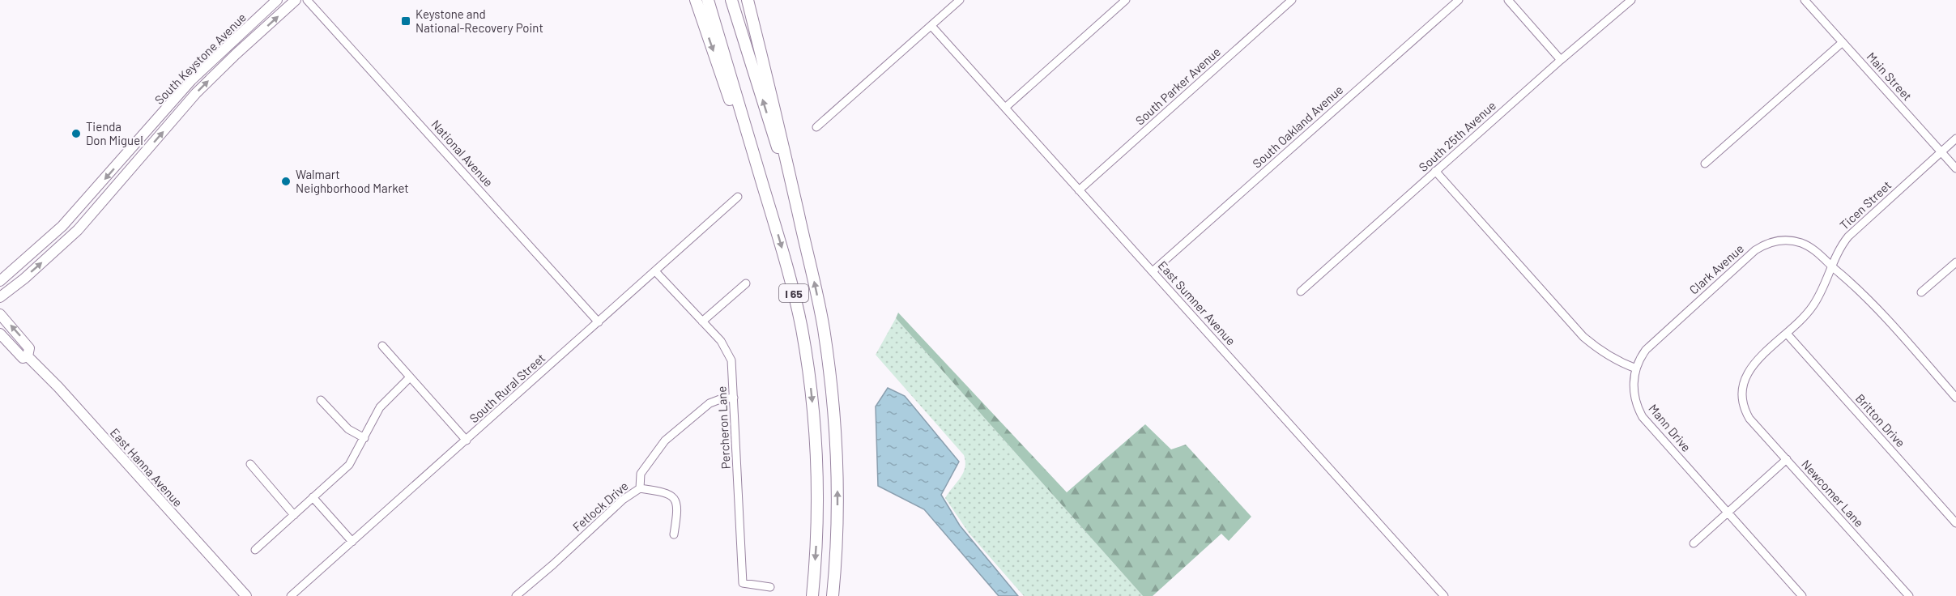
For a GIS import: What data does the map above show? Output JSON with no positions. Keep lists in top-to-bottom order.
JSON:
{
  "streets": {
    "highway": ["I 65"],
    "main road": ["South Keystone Avenue", "East Hanna Avenue"],
    "street": [
      "Main Street",
      "South Parker Avenue",
      "South Oakland Avenue",
      "South 25th Avenue",
      "National Avenue",
      "Ticen Street",
      "Clark Avenue",
      "East Sumner Avenue",
      "South Rural Street",
      "Britton Drive",
      "Percheron Lane",
      "Mann Drive",
      "Newcomer Lane",
      "Fetlock Drive"
    ]
  },
  "crossings": [
    ["Main Street", "Ticen Street"],
    ["South Parker Avenue", "East Sumner Avenue"],
    ["South Oakland Avenue", "East Sumner Avenue"],
    ["National Avenue", "South Rural Street"],
    ["Ticen Street", "Clark Avenue"],
    ["Ticen Street", "Britton Drive"],
    ["Ticen Street", "Newcomer Lane"],
    ["Clark Avenue", "Mann Drive"],
    ["South Rural Street", "Percheron Lane"],
    ["Percheron Lane", "Fetlock Drive"]
  ],
  "places": {
    "transit": ["Keystone and National-Recovery Point"],
    "other": ["Tienda Don Miguel", "Walmart Neighborhood Market"]
  }
}
